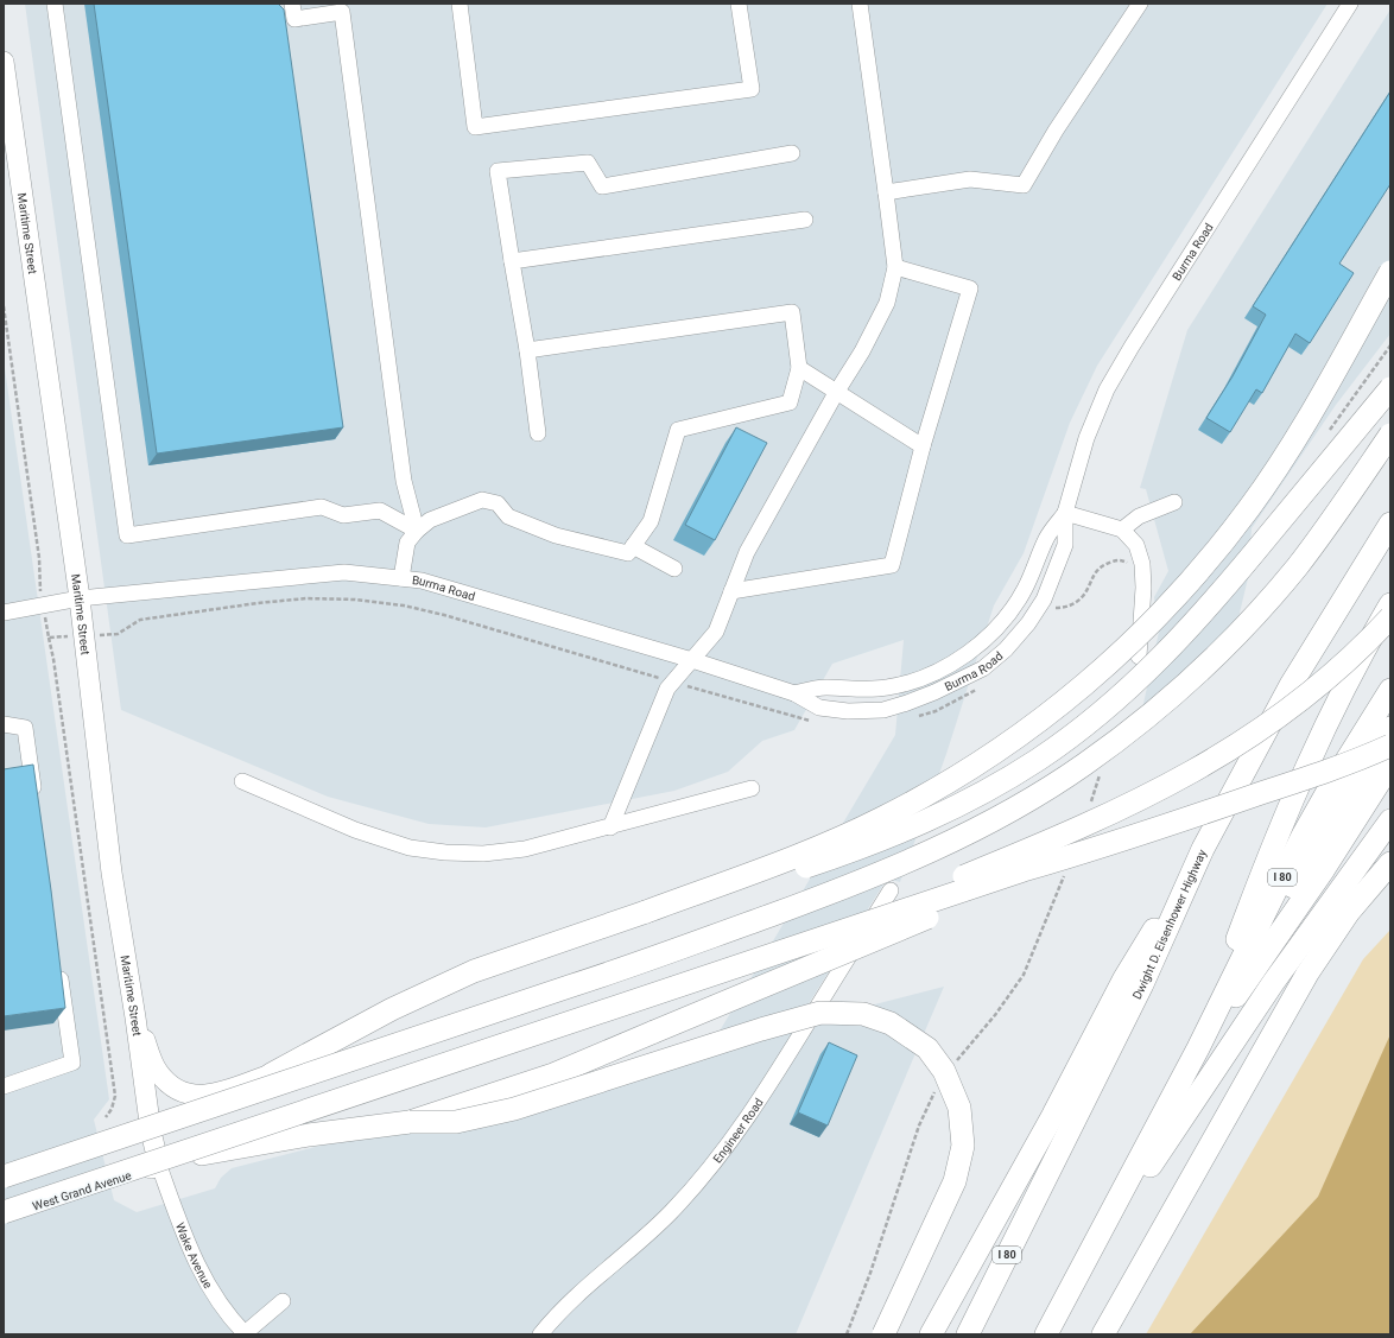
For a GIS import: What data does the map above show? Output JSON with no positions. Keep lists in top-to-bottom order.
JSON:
{
  "streets": {
    "highway": ["I 80", "Dwight D. Eisenhower Highway"],
    "main road": ["Maritime Street", "West Grand Avenue"],
    "street": ["Burma Road", "Engineer Road", "Wake Avenue"]
  },
  "crossings": [
    ["Maritime Street", "Burma Road"],
    ["Maritime Street", "West Grand Avenue"],
    ["Maritime Street", "Wake Avenue"],
    ["West Grand Avenue", "Wake Avenue"]
  ]
}
